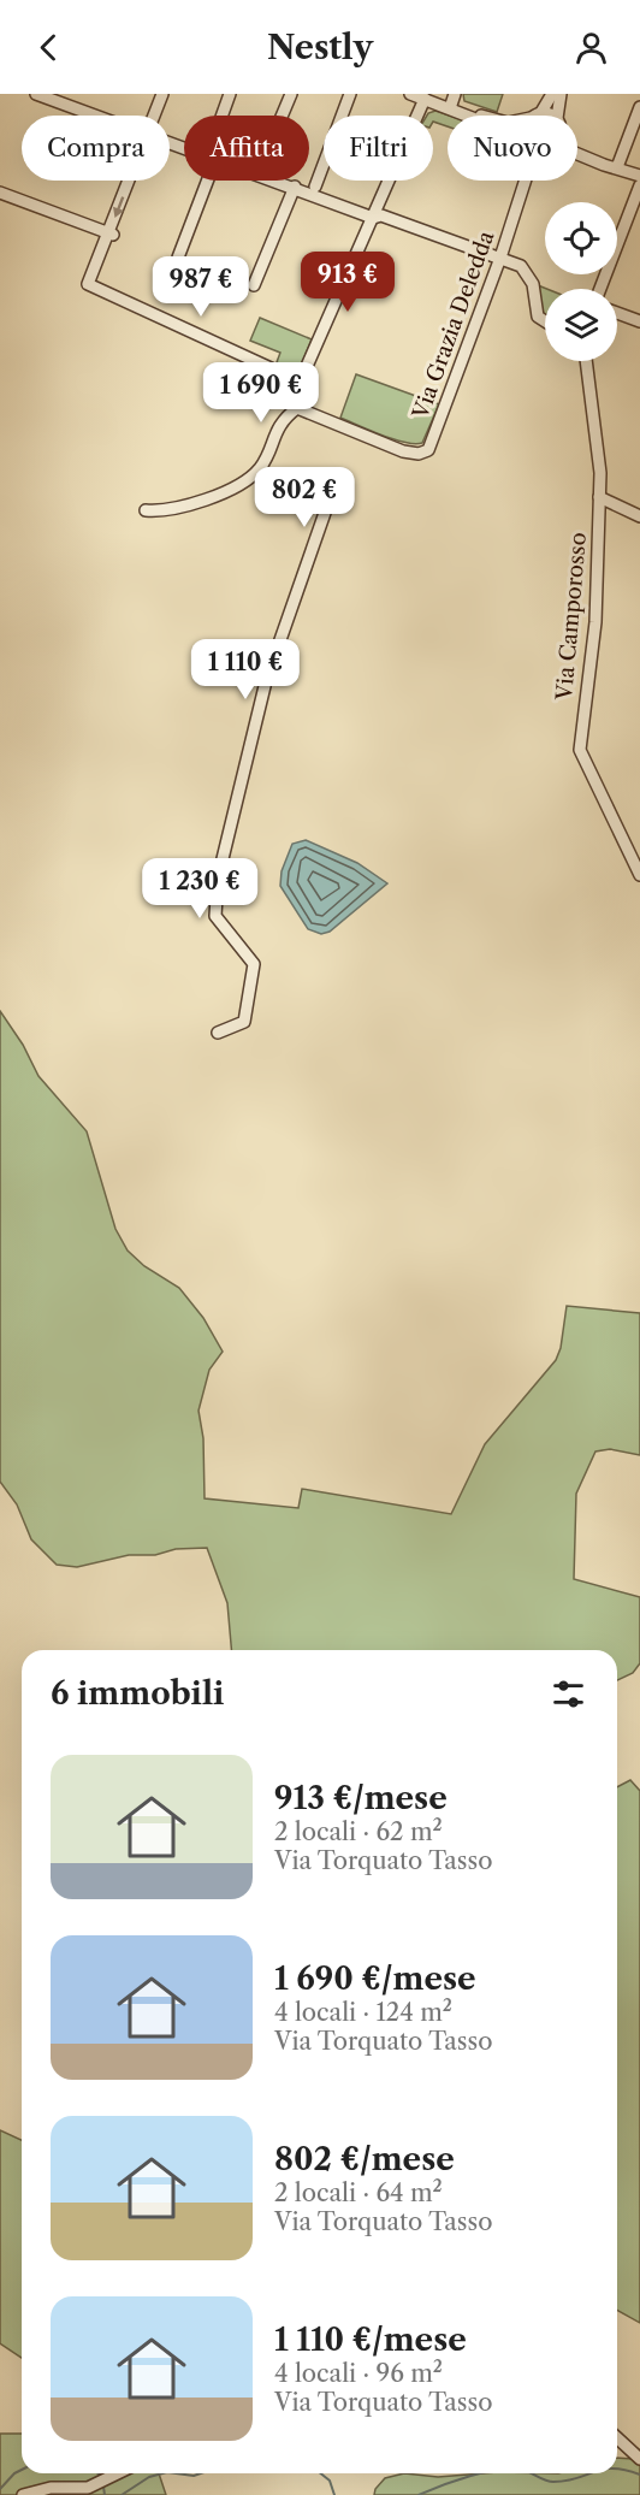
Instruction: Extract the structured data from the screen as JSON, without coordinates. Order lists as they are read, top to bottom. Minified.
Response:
{"streets":{"street":["Via Grazia Deledda","Via Camporosso"]},"page":{"header":"Nestly","chip":["Compra","Affitta","Filtri","Nuovo"],"price":["913 €","987 €","1 690 €","802 €","1 110 €","1 230 €"],"heading":"6 immobili","list":[{"name":"913 €/mese","note":"2 locali · 62 m² · Via Torquato Tasso"},{"name":"1 690 €/mese","note":"4 locali · 124 m² · Via Torquato Tasso"},{"name":"802 €/mese","note":"2 locali · 64 m² · Via Torquato Tasso"},{"name":"1 110 €/mese","note":"4 locali · 96 m² · Via Torquato Tasso"}]}}
